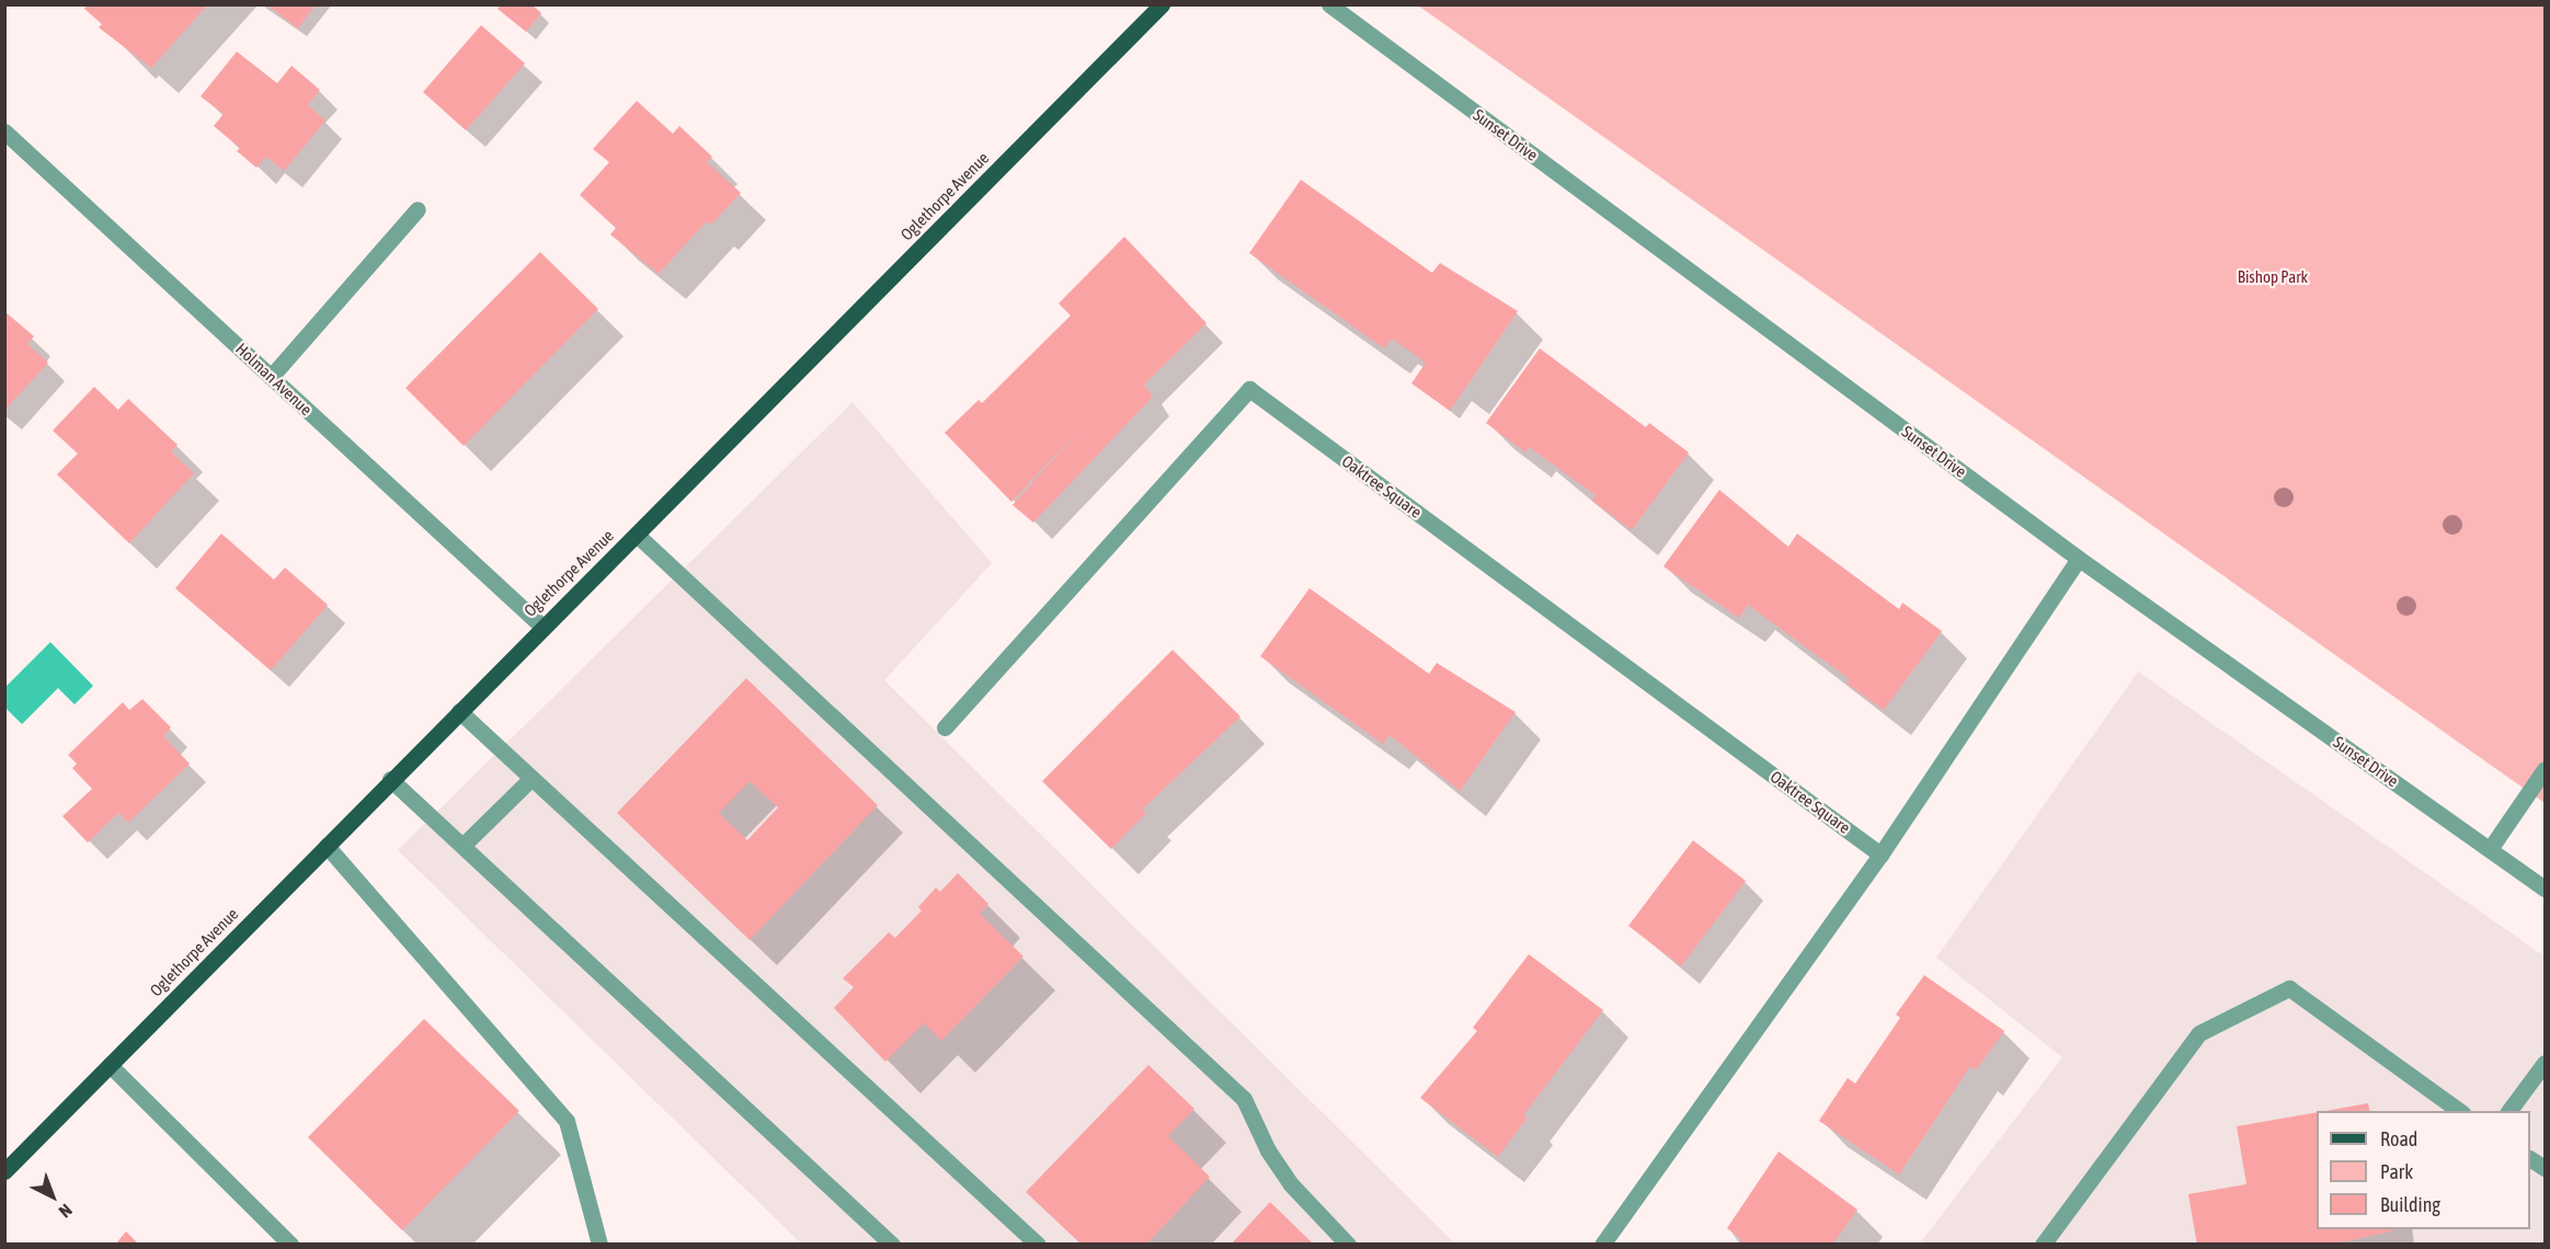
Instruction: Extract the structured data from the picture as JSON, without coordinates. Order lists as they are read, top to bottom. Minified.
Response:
{"streets":{"main road":["Oglethorpe Avenue"],"street":["Sunset Drive","Holman Avenue","Oaktree Square"]},"crossings":[["Oglethorpe Avenue","Holman Avenue"]],"parks":["Bishop Park"],"legend":["Road","Park","Building"],"north":"bottom right"}
